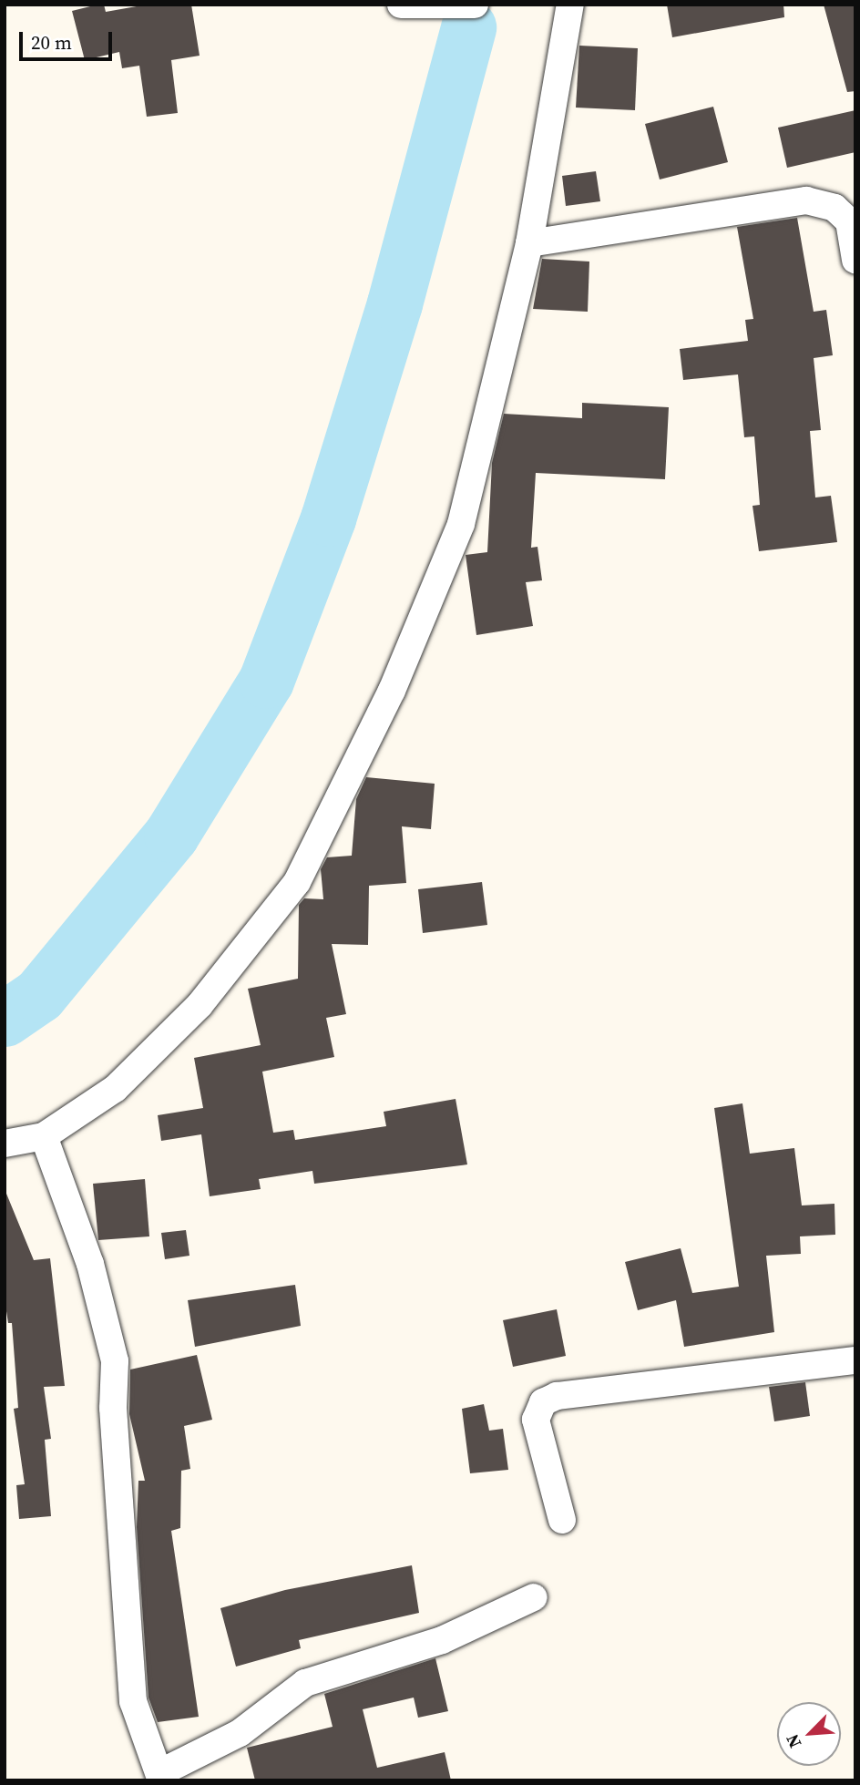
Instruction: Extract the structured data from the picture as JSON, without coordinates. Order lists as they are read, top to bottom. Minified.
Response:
{"scale_bar":"20 m","north":"bottom left"}
